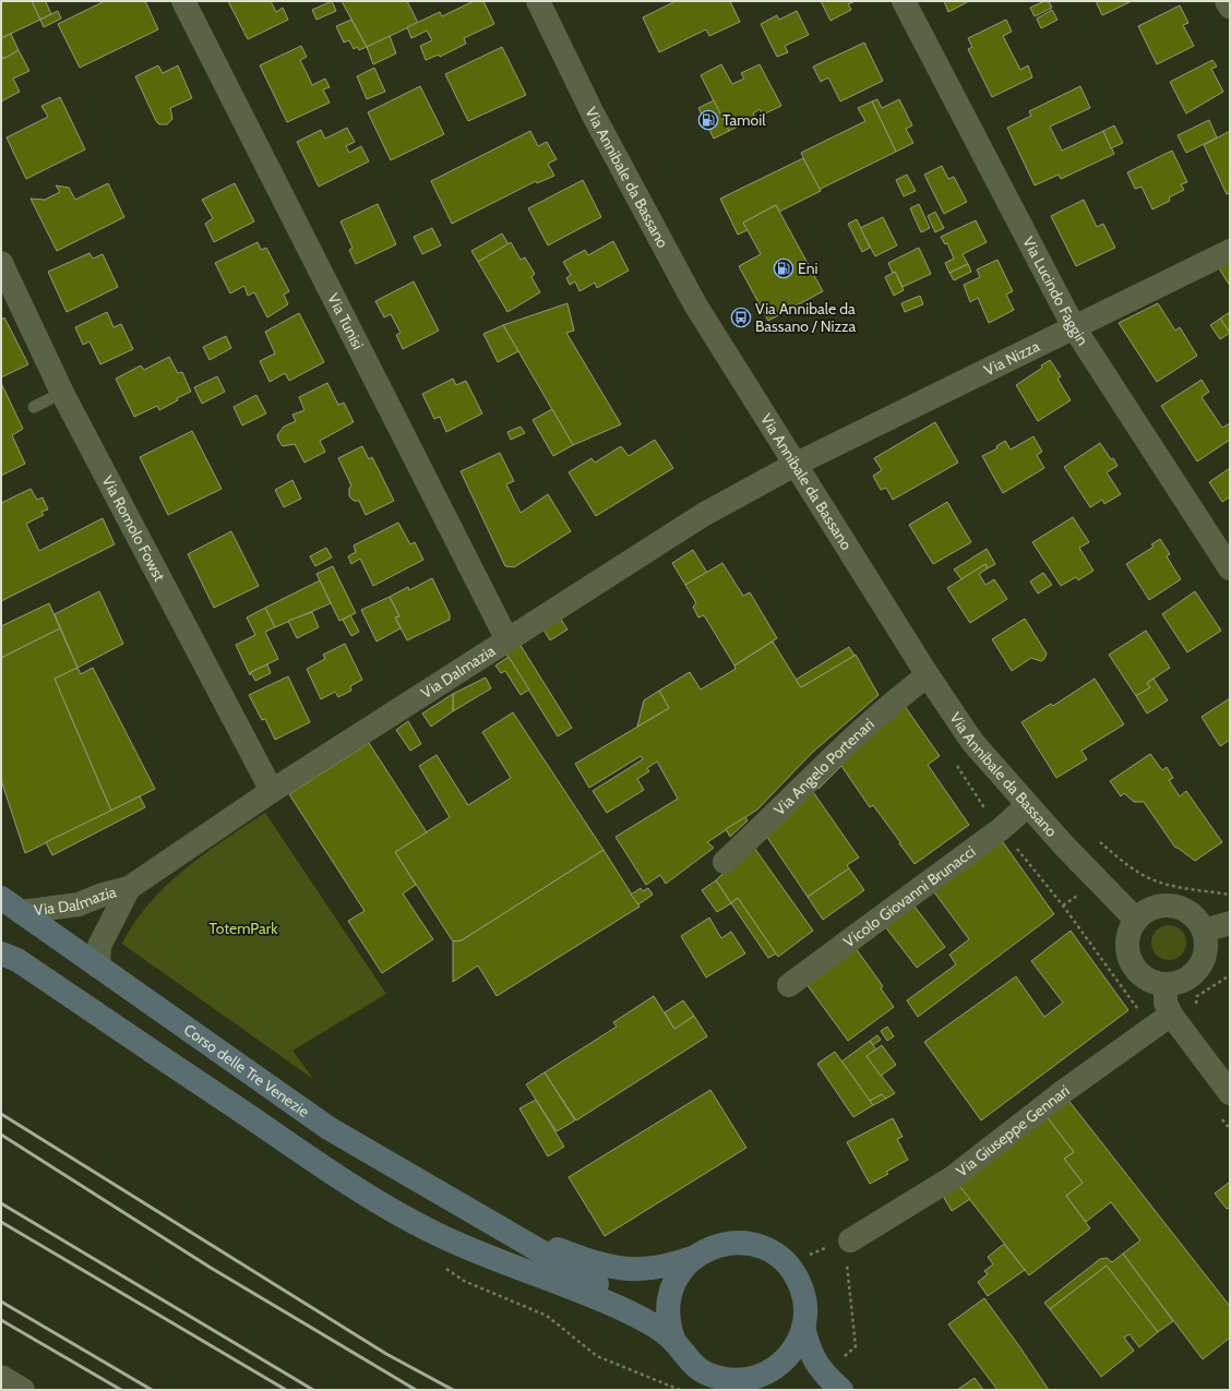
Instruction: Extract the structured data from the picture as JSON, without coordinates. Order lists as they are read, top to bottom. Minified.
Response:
{"streets":{"main road":["Corso delle Tre Venezie"],"street":["Via Annibale da Bassano","Via Lucindo Faggin","Via Tunisi","Via Nizza","Via Romolo Fowst","Via Dalmazia","Via Angelo Portenari","Vicolo Giovanni Brunacci","Via Giuseppe Gennari"]},"crossings":[["Via Annibale da Bassano","Via Nizza"],["Via Annibale da Bassano","Via Dalmazia"],["Via Annibale da Bassano","Via Angelo Portenari"],["Via Annibale da Bassano","Vicolo Giovanni Brunacci"],["Via Lucindo Faggin","Via Nizza"],["Via Tunisi","Via Dalmazia"],["Via Nizza","Via Dalmazia"],["Via Romolo Fowst","Via Dalmazia"],["Via Dalmazia","Corso delle Tre Venezie"]],"parks":["TotemPark"],"places":{"fuel station":["Tamoil","Eni"],"bus stop":["Via Annibale da Bassano / Nizza"]}}
